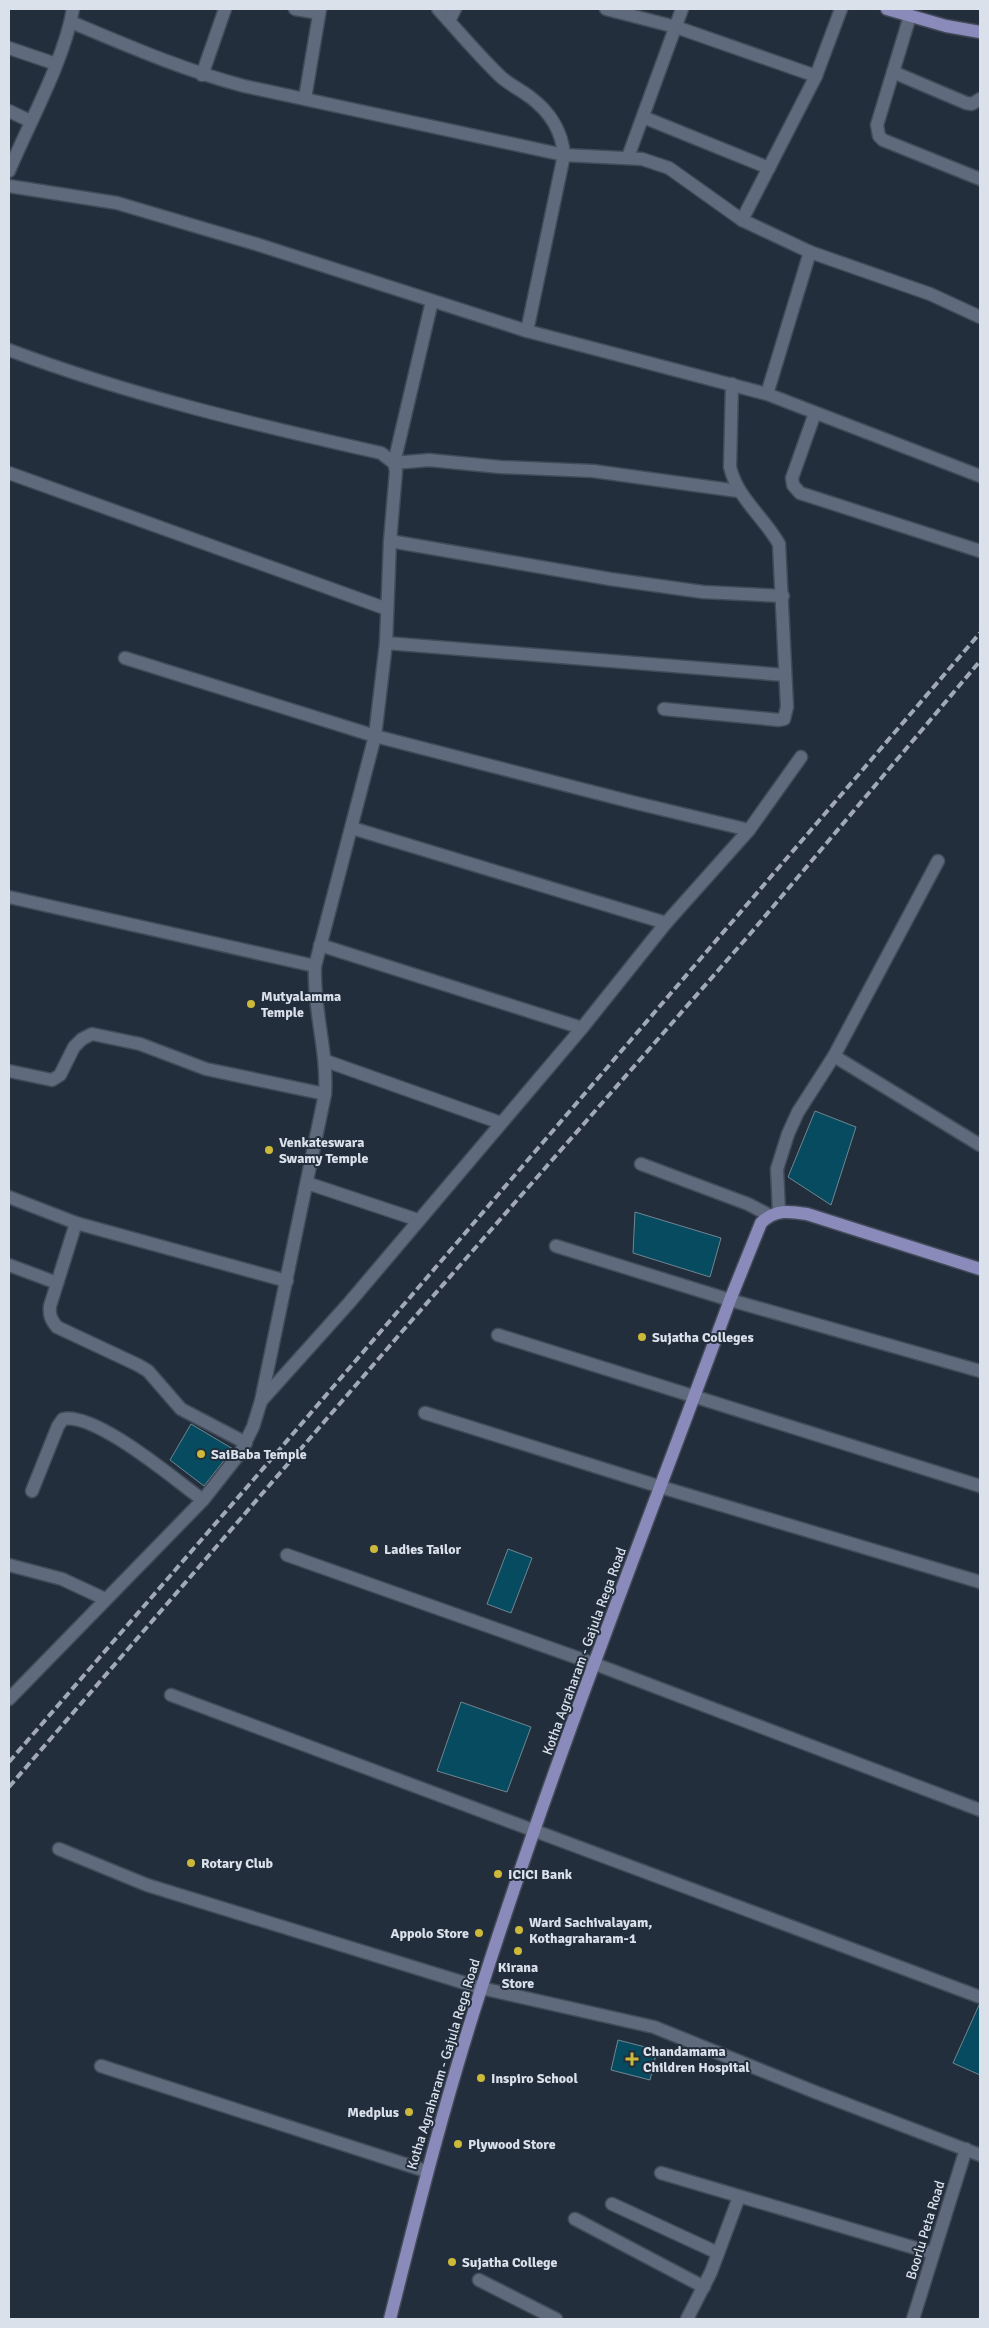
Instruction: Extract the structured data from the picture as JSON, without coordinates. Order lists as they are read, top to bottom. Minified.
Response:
{"streets":{"main road":["Kotha Agraharam - Gajula Rega Road"],"street":["Boorlu Peta Road"]},"places":{"other":["Mutyalamma Temple","Venkateswara Swamy Temple","Sujatha Colleges","SaiBaba Temple","Ladies Tailor","Rotary Club","ICICI Bank","Ward Sachivalayam, Kothagraharam-1","Appolo Store","Kirana Store","Inspiro School","Medplus","Plywood Store","Sujatha College"],"health":["Chandamama Children Hospital"]}}
